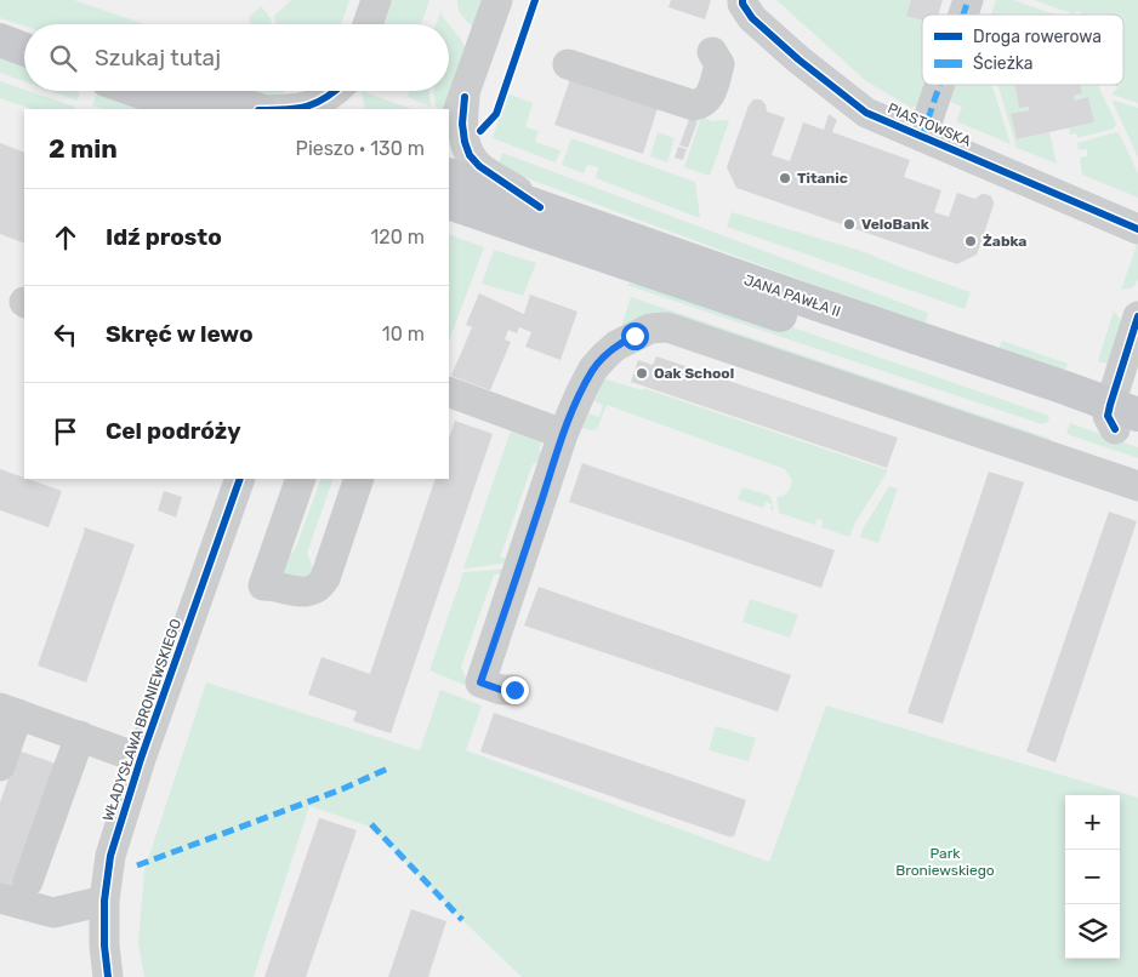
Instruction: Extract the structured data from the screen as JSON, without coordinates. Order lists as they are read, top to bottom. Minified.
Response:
{"streets":{"main road":["JANA PAWŁA II"],"street":["PIASTOWSKA","WŁADYSŁAWA BRONIEWSKIEGO"]},"parks":["Park Broniewskiego"],"places":["Titanic","VeloBank","Żabka","Oak School"],"legend":["Droga rowerowa","Ścieżka"],"page":{"search":"Szukaj tutaj","heading":["2 min","Pieszo · 130 m"],"list":[["Idź prosto","120 m"],["Skręć w lewo","10 m"],"Cel podróży"],"map_buttons":["+","−"]}}
